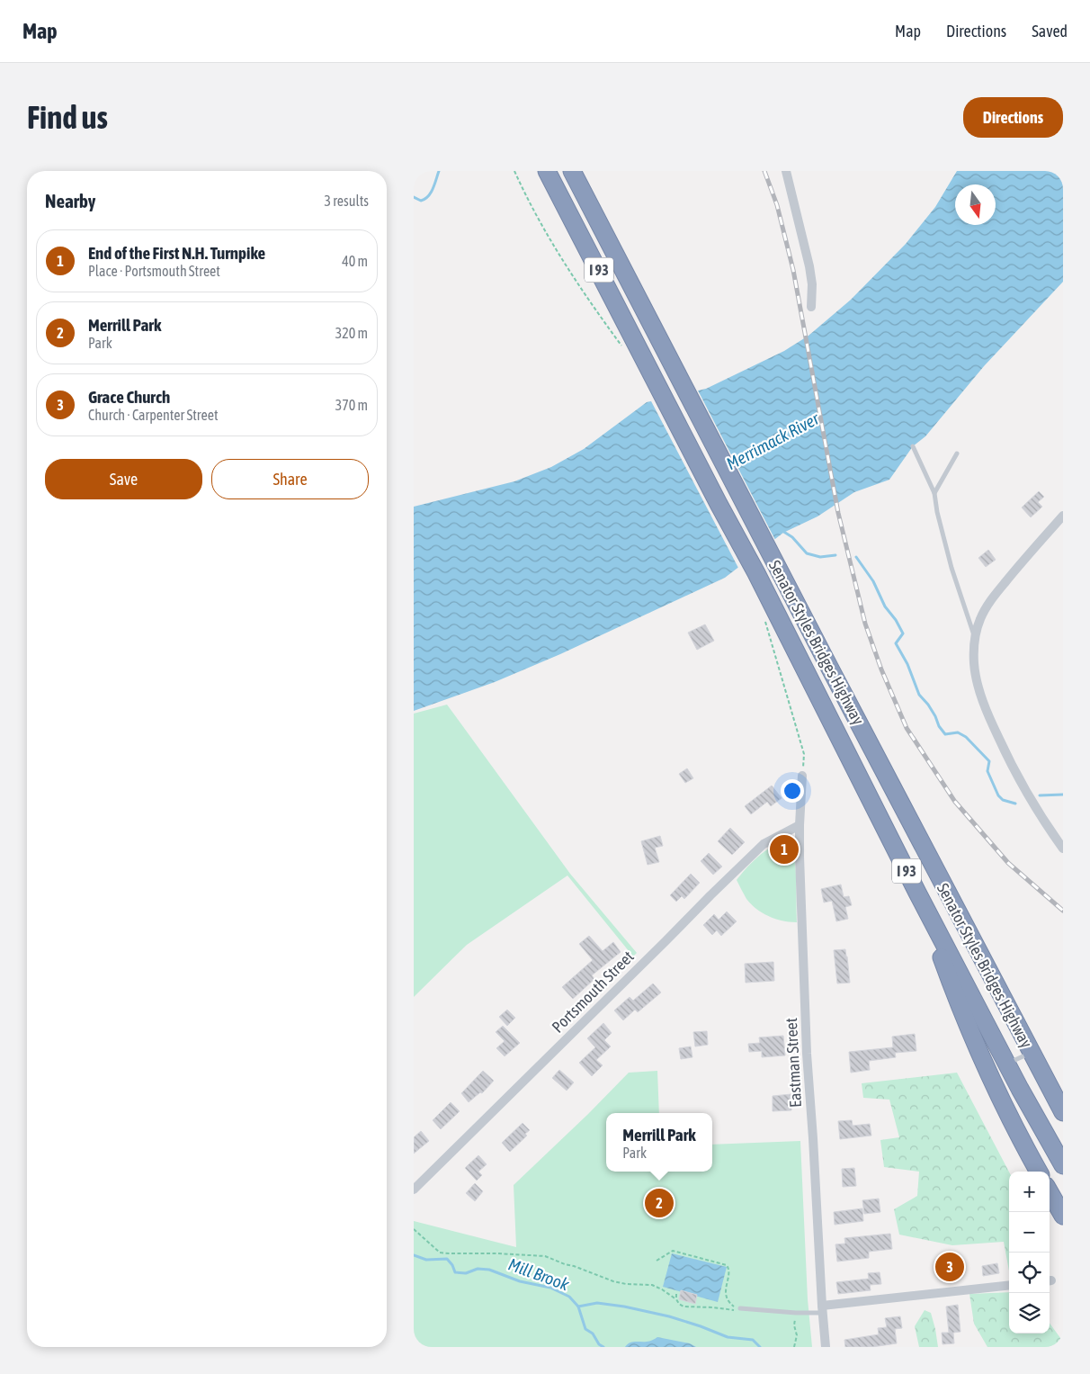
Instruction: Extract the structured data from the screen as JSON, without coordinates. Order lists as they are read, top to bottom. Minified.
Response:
{"streets":{"highway":["I 93","Senator Styles Bridges Highway"],"street":["Portsmouth Street","Eastman Street"]},"crossings":[["Portsmouth Street","Eastman Street"]],"water":["Merrimack River","Mill Brook"],"north":"bottom","page":{"header":"Map","nav":["Map","Directions","Saved"],"buttons":["Directions",["Save","Share"]],"title":"Find us","heading":["Nearby","3 results"],"list":[{"mark":"1","name":"End of the First N.H. Turnpike","note":"Place · Portsmouth Street","value":"40 m"},{"mark":"2","name":"Merrill Park","note":"Park","value":"320 m"},{"mark":"3","name":"Grace Church","note":"Church · Carpenter Street","value":"370 m"}],"pins":["1","2","3"],"popup":["Merrill Park","Park"],"map_buttons":["+","−"]}}
